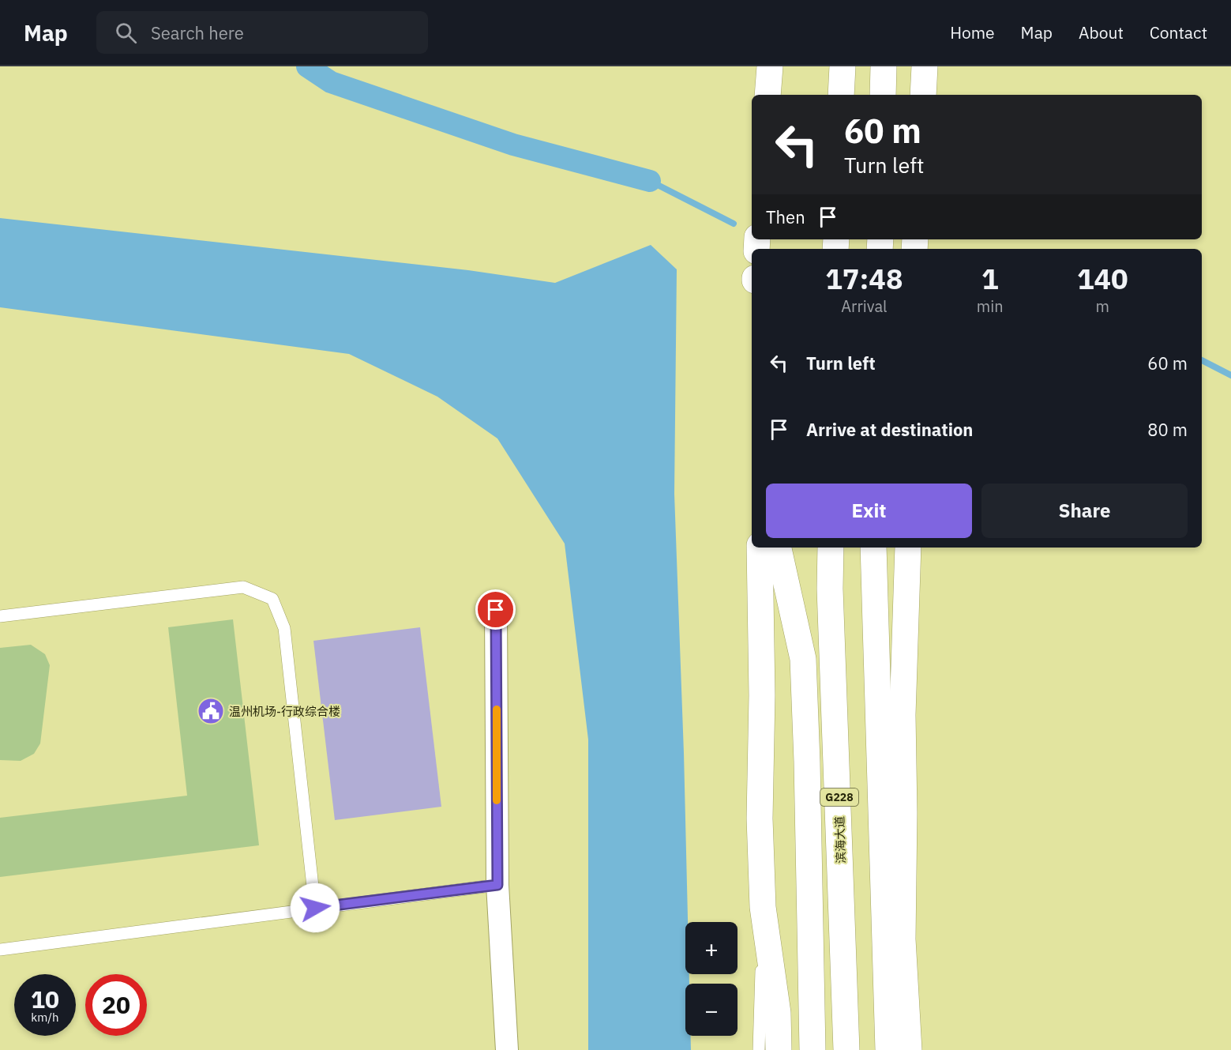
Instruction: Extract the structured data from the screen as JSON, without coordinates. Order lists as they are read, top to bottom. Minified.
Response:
{"streets":{"main road":["G228","滨海大道"]},"places":{"public building":["温州机场-行政综合楼"]},"page":{"header":"Map","search":"Search here","nav":["Home","Map","About","Contact"],"turn":["60 m","Turn left"],"then":"Then","eta":["17:48","Arrival","1","min","140","m"],"list":[{"name":"Turn left","value":"60 m"},{"name":"Arrive at destination","value":"80 m"}],"buttons":["Exit","Share"],"map_buttons":["+","−"],"speed":"10 km/h","limit":"20"}}
